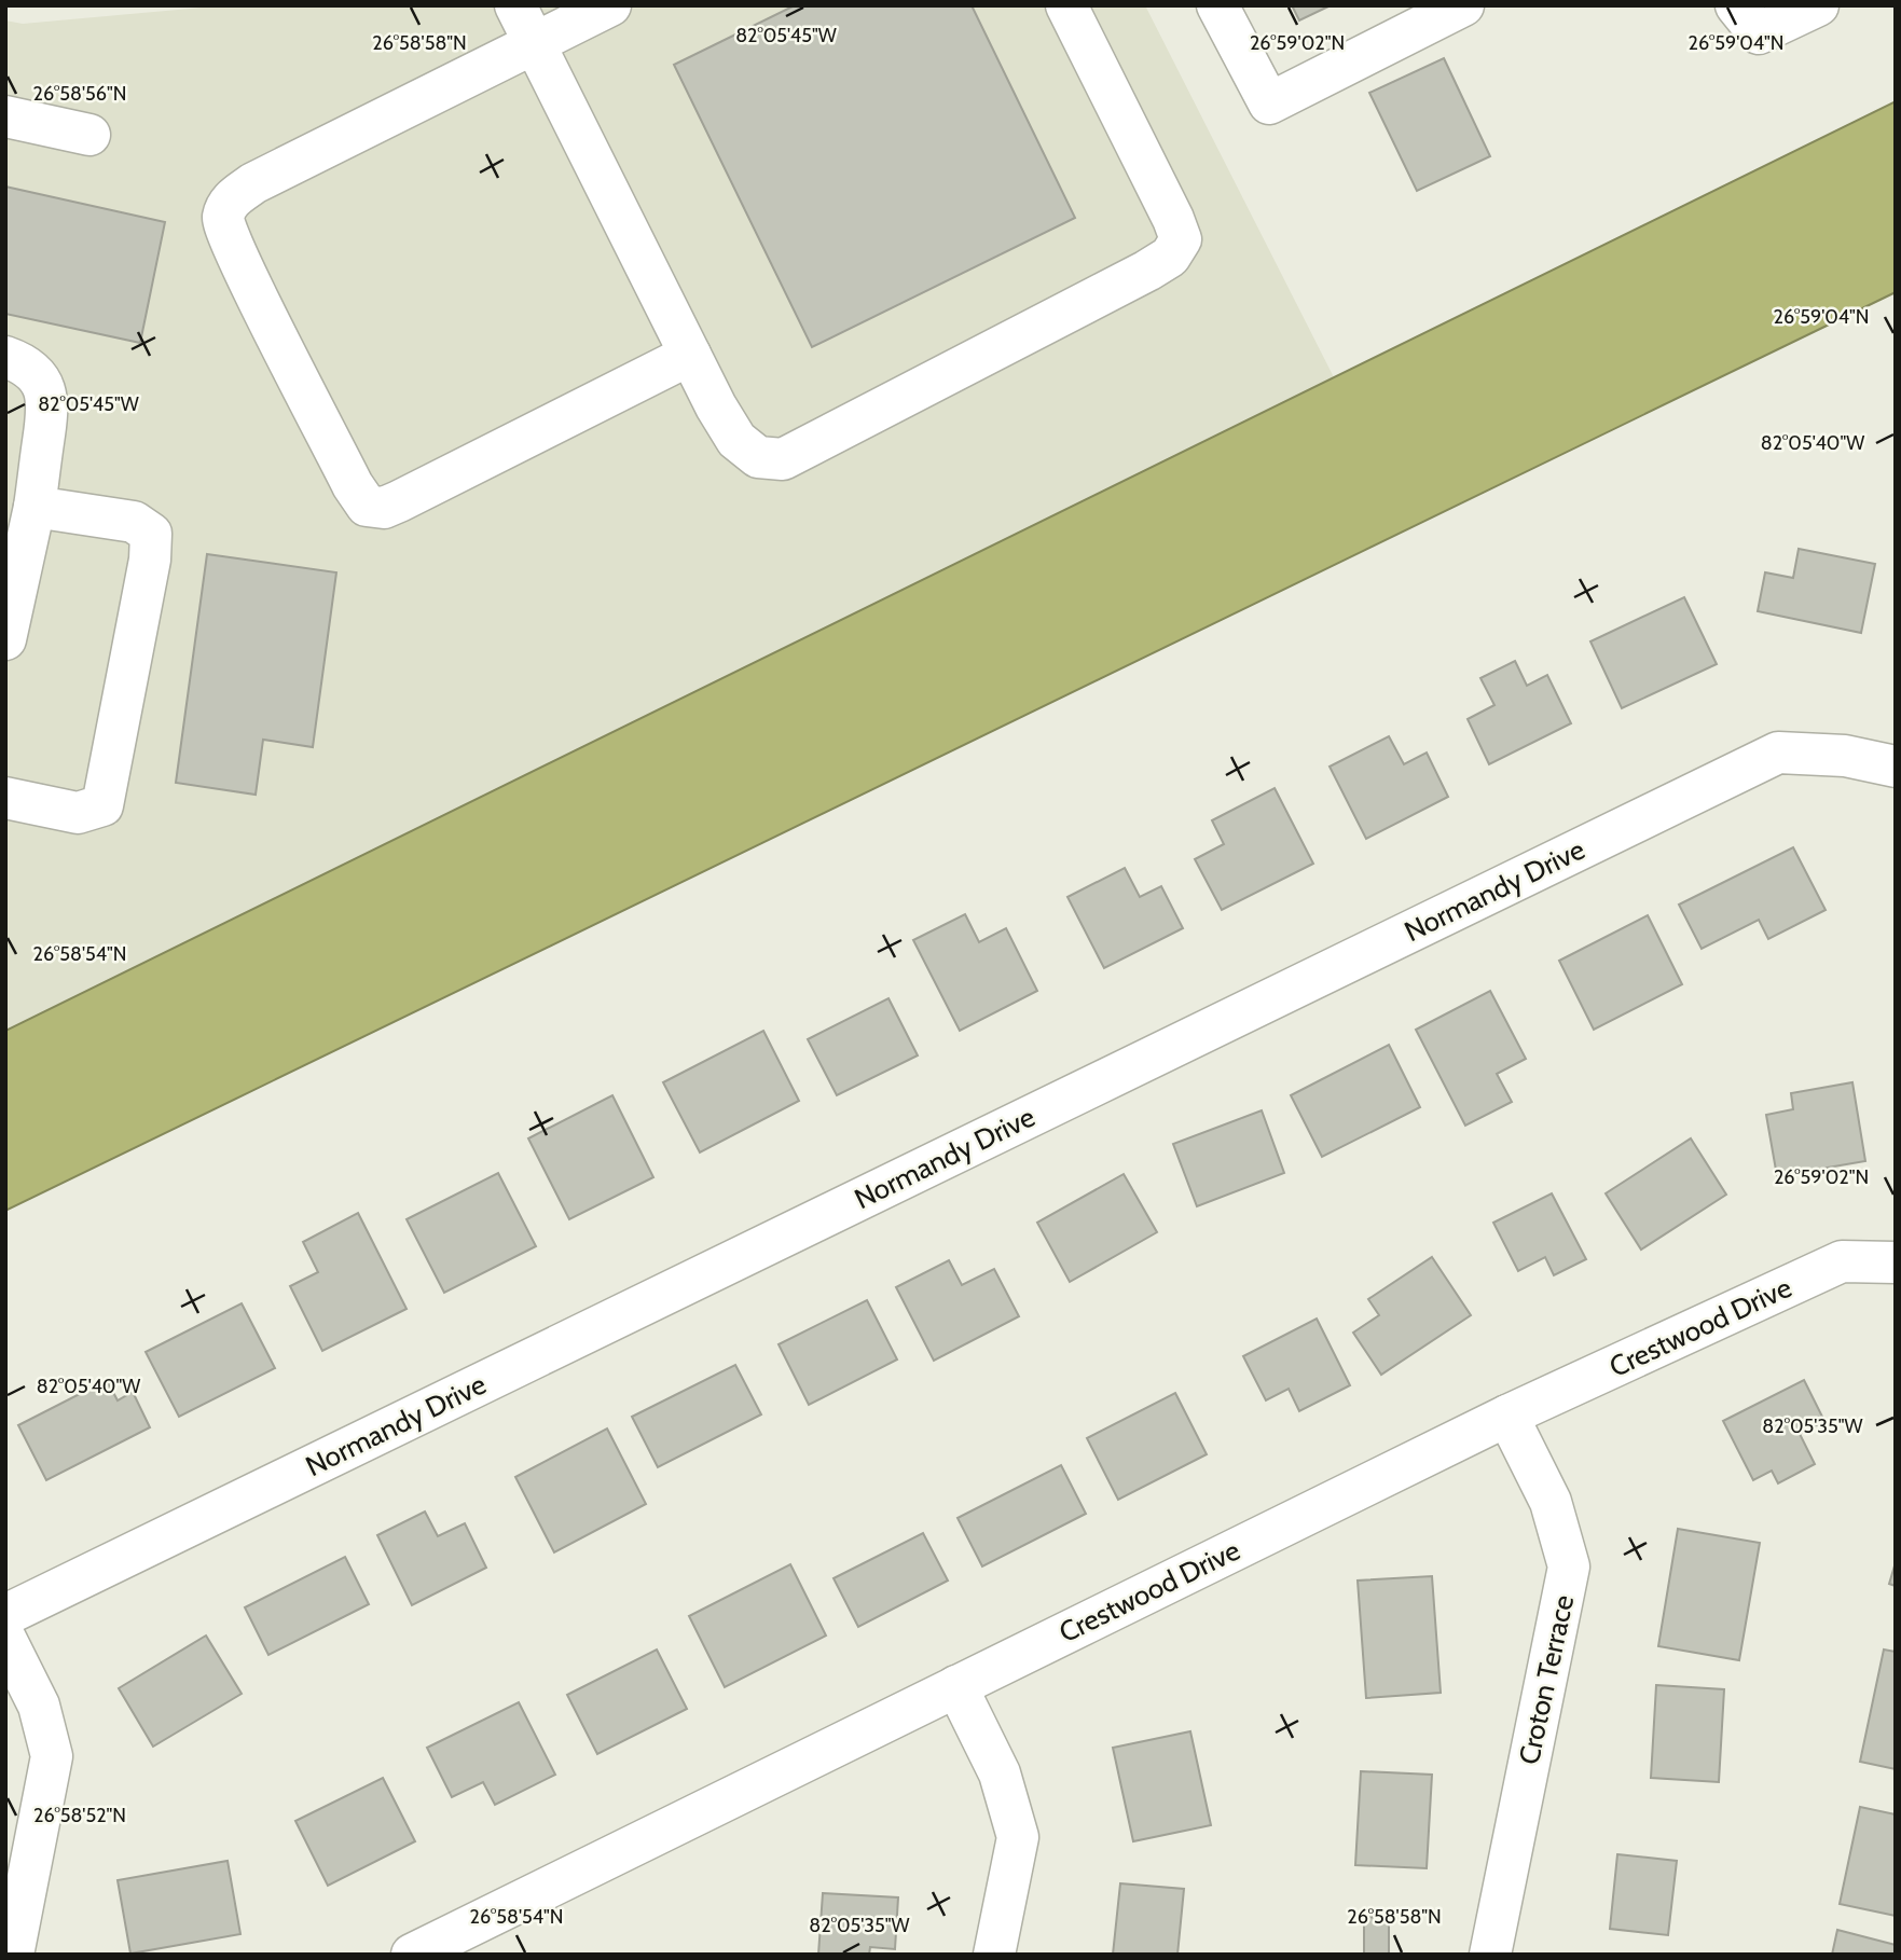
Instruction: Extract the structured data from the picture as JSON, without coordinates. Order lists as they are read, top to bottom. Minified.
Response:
{"streets":{"street":["Normandy Drive","Crestwood Drive","Croton Terrace"]},"crossings":[["Crestwood Drive","Croton Terrace"]],"coordinates":["82°05'45\"W","26°58'58\"N","26°59'02\"N","26°59'04\"N","26°58'56\"N","82°05'40\"W","26°58'54\"N","82°05'35\"W","26°58'52\"N"]}
